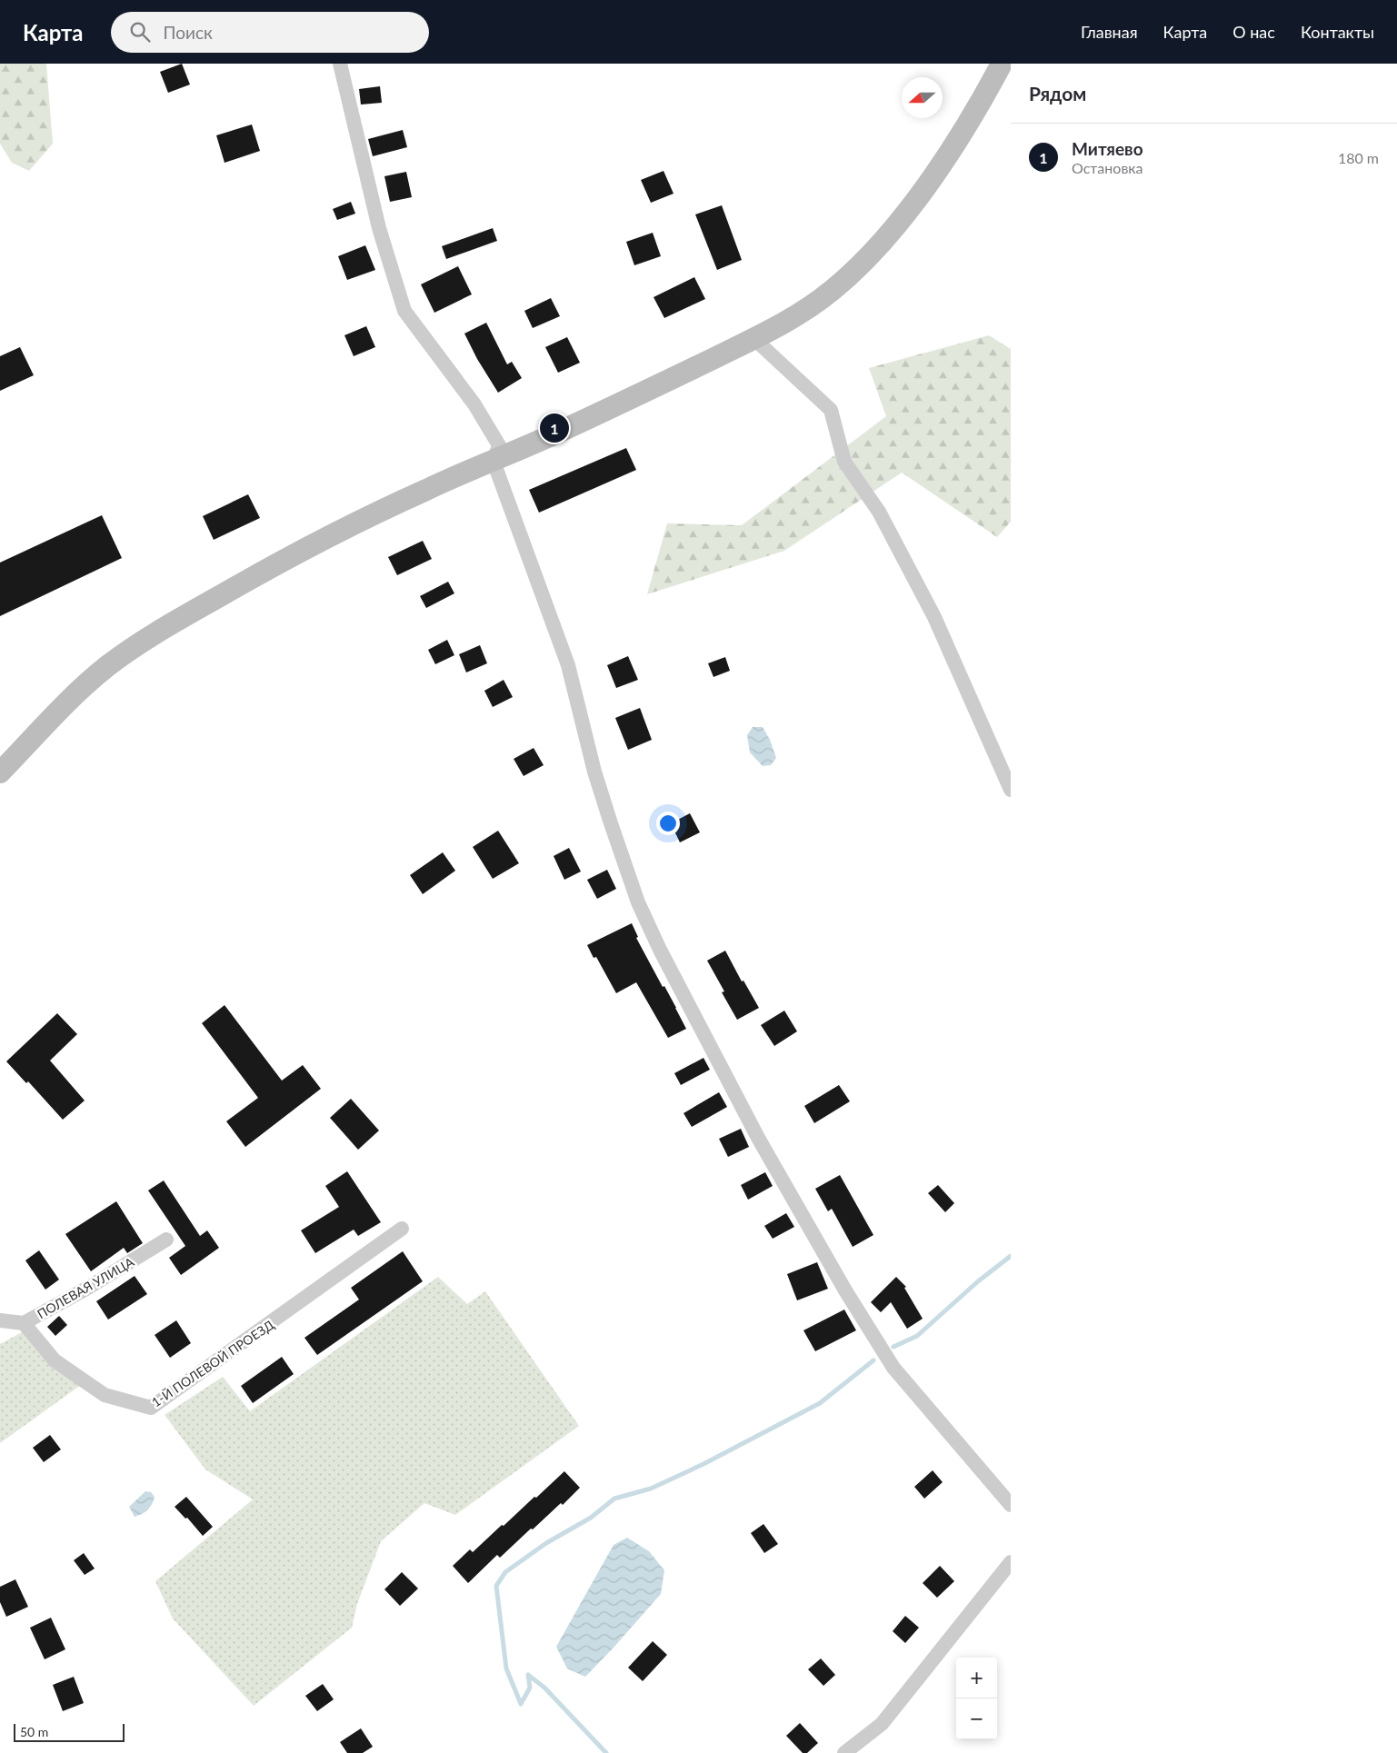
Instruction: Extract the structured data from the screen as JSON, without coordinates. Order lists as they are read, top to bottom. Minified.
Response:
{"streets":{"street":["ПОЛЕВАЯ УЛИЦА","1-Й ПОЛЕВОЙ ПРОЕЗД"]},"crossings":[["ПОЛЕВАЯ УЛИЦА","1-Й ПОЛЕВОЙ ПРОЕЗД"]],"scale_bar":"50 m","north":"left","page":{"header":"Карта","search":"Поиск","nav":["Главная","Карта","О нас","Контакты"],"heading":"Рядом","list":[{"mark":"1","name":"Митяево","note":"Остановка","value":"180 m"}],"pins":"1","map_buttons":["+","−"],"scale":"50 m"}}
